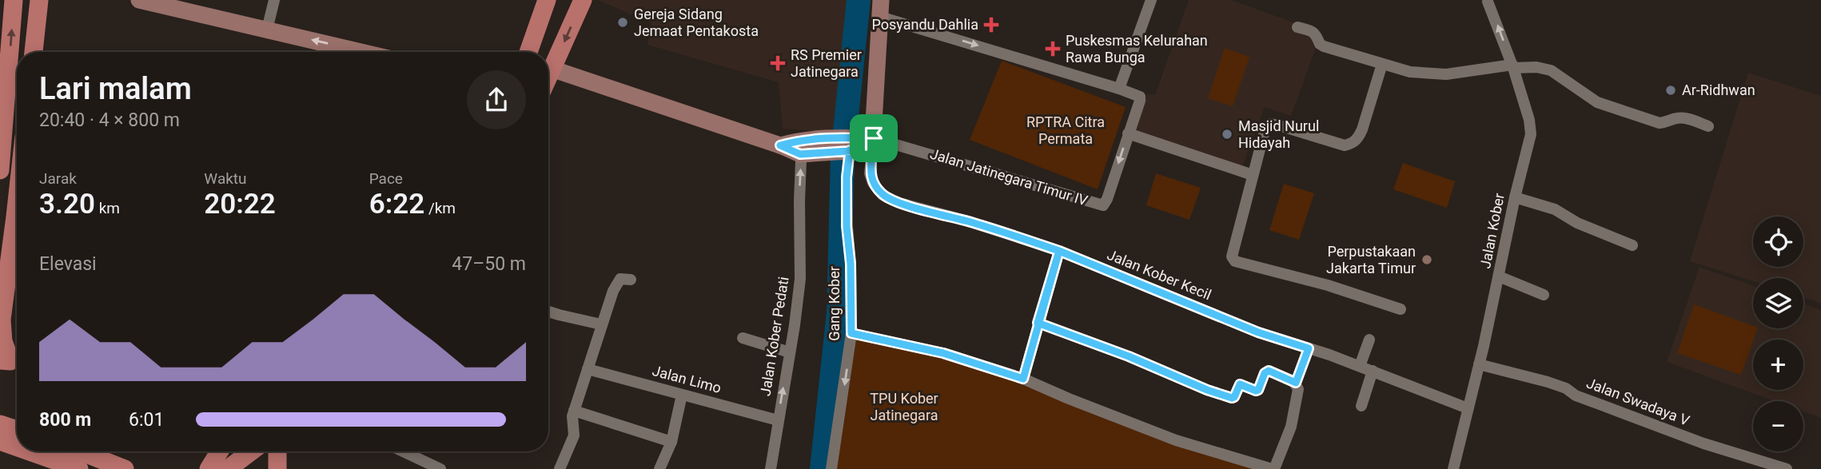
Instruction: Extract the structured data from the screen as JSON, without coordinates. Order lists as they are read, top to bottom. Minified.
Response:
{"streets":{"street":["Jalan Jatinegara Timur IV","Jalan Kober","Jalan Kober Kecil","Gang Kober","Jalan Kober Pedati","Jalan Limo","Jalan Swadaya V"]},"crossings":[["Jalan Jatinegara Timur IV","Jalan Kober Kecil"],["Jalan Jatinegara Timur IV","Gang Kober"],["Jalan Jatinegara Timur IV","Jalan Kober Pedati"],["Jalan Kober","Jalan Kober Kecil"],["Jalan Kober","Jalan Swadaya V"],["Jalan Kober Pedati","Jalan Limo"]],"one_way":["Gang Kober","Jalan Kober Pedati"],"parks":["RPTRA Citra Permata","TPU Kober Jatinegara"],"places":{"other":["Gereja Sidang Jemaat Pentakosta","Ar-Ridhwan","Masjid Nurul Hidayah","Perpustakaan Jakarta Timur"],"health":["Posyandu Dahlia","Puskesmas Kelurahan Rawa Bunga","RS Premier Jatinegara"]},"page":{"heading":["Lari malam","20:40 · 4 × 800 m"],"stats":[["Jarak","3.20 km"],["Waktu","20:22"],["Pace","6:22 /km"]],"map_buttons":["+","−"],"chart":["Elevasi","47–50 m"],"list":[{"name":"800 m","note":"6:01"}]}}
